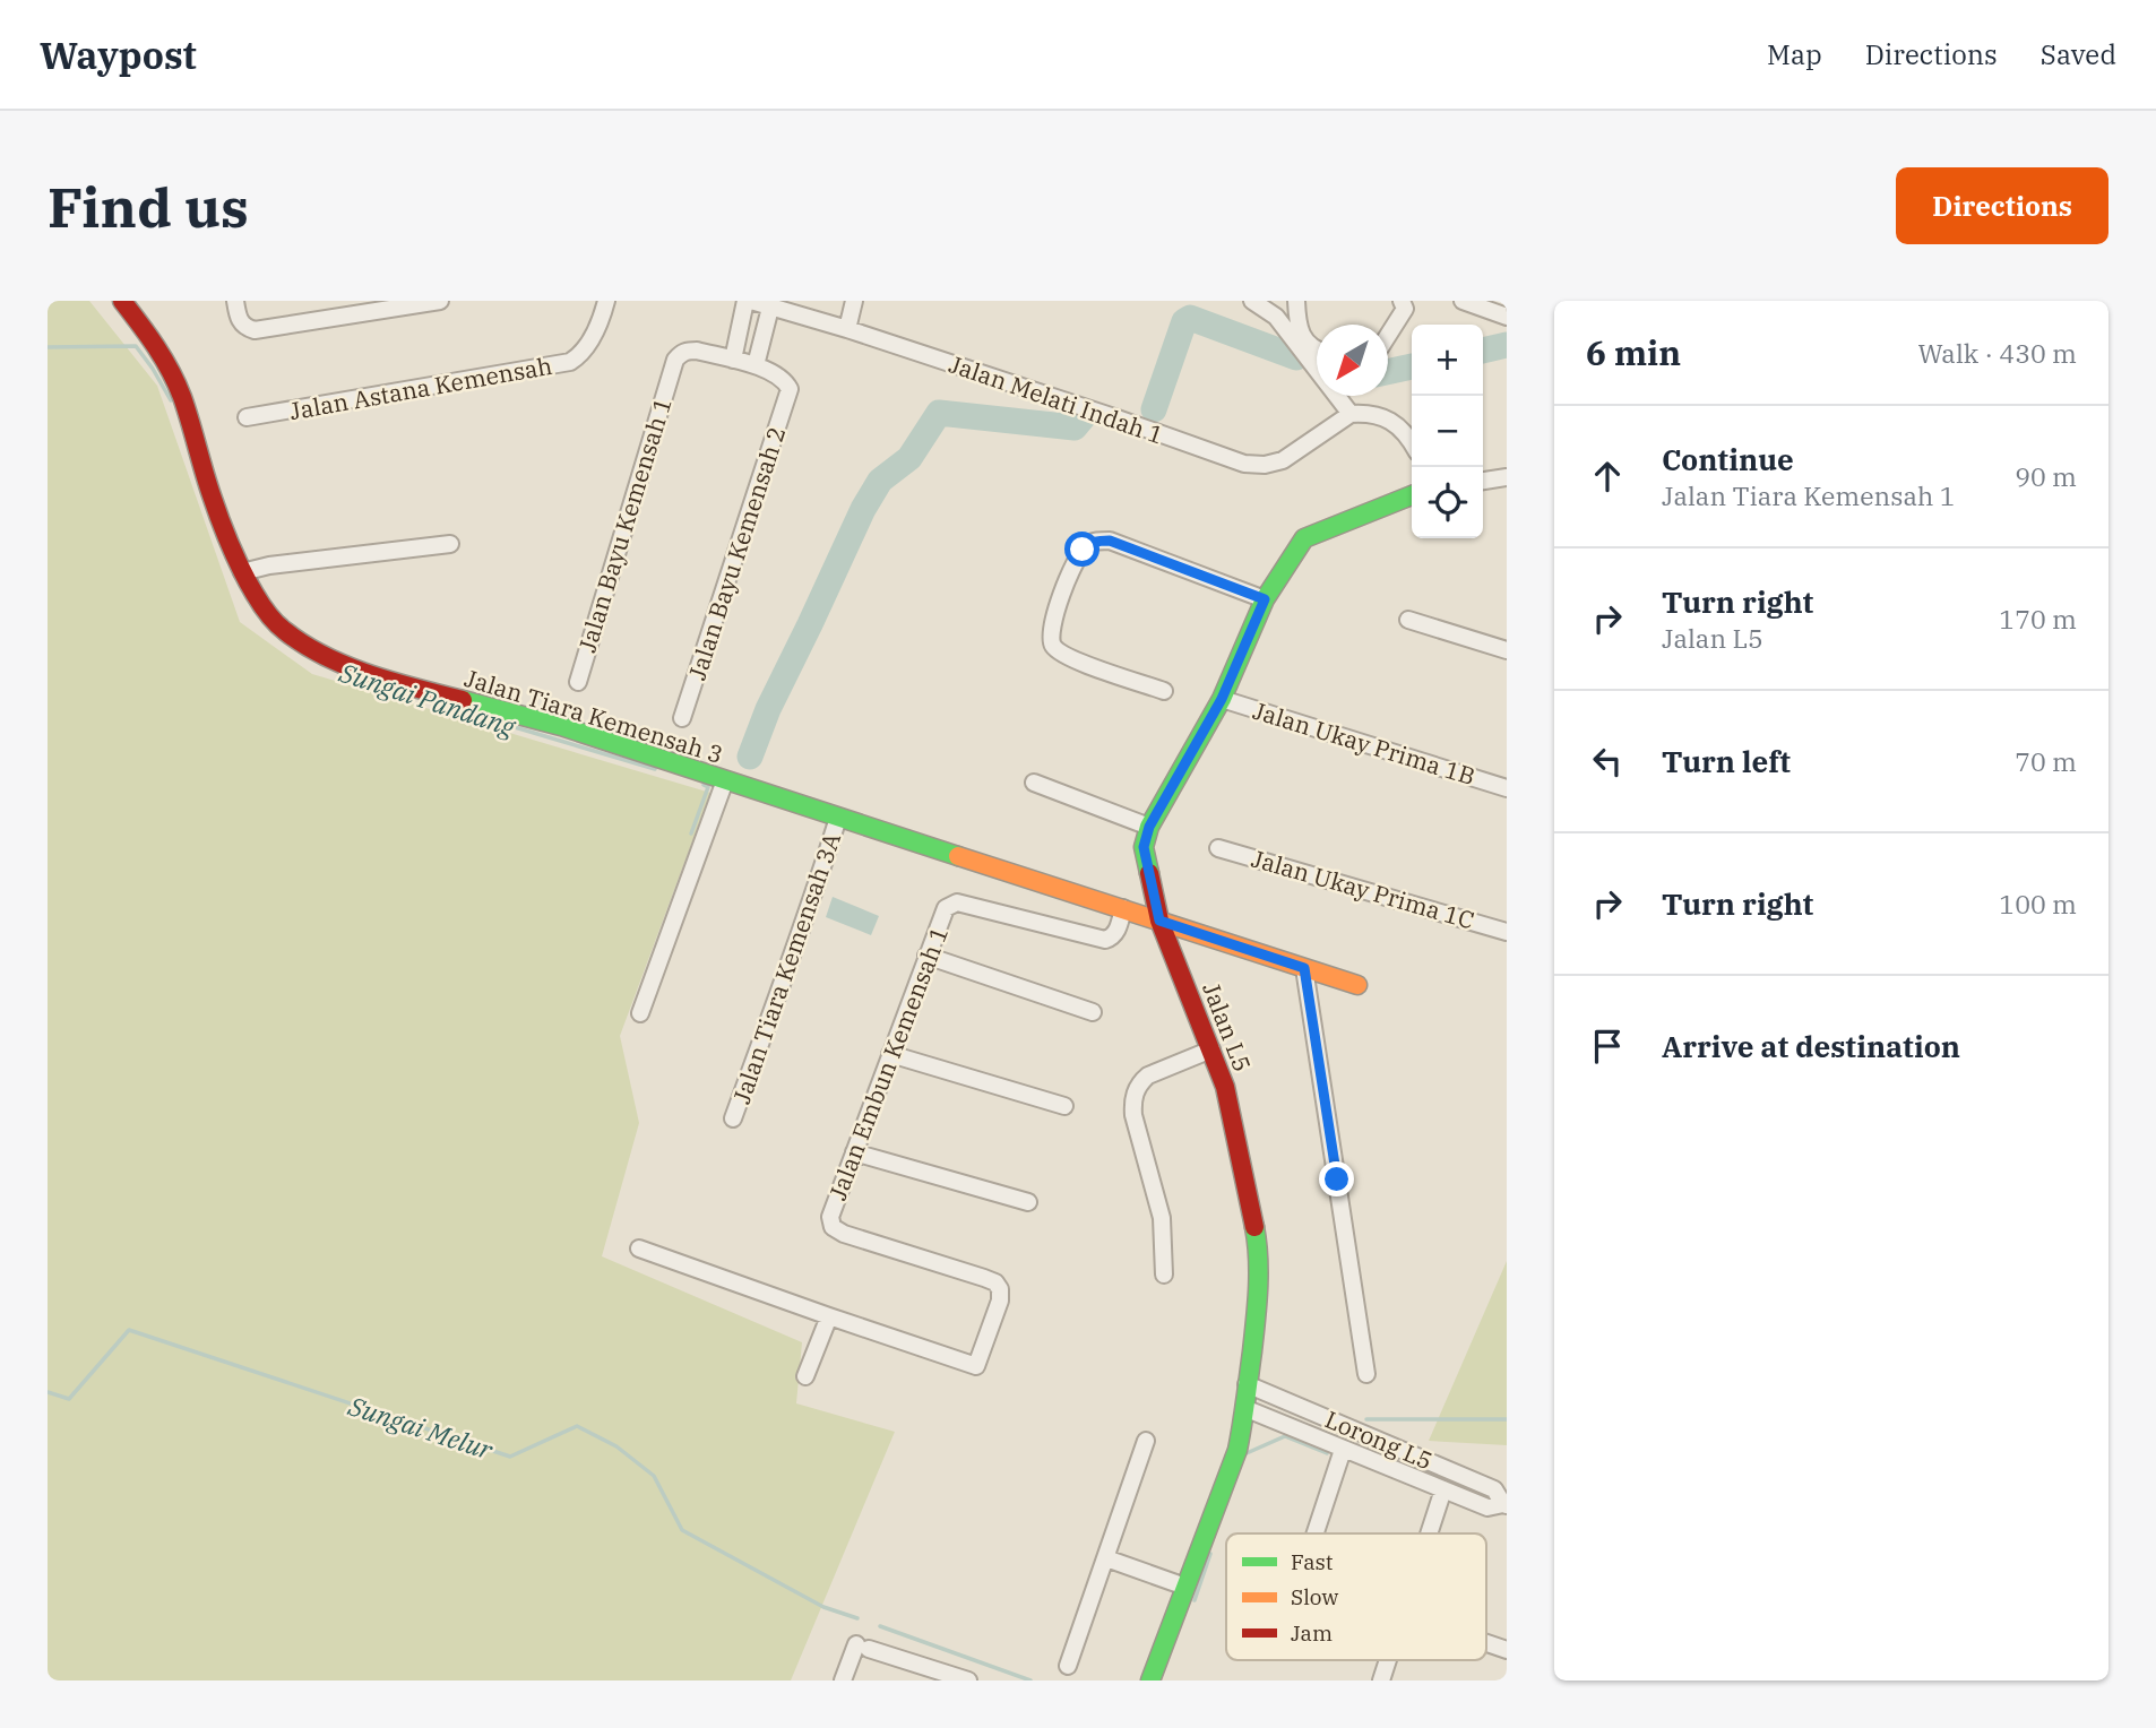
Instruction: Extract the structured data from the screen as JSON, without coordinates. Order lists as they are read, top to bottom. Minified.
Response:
{"streets":{"street":["Jalan Astana Kemensah","Jalan Melati Indah 1","Jalan Bayu Kemensah 1","Jalan Bayu Kemensah 2","Jalan Tiara Kemensah 3","Jalan Ukay Prima 1B","Jalan Ukay Prima 1C","Jalan Tiara Kemensah 3A","Jalan L5","Jalan Embun Kemensah 1","Lorong L5"]},"crossings":[["Jalan Tiara Kemensah 3","Jalan Tiara Kemensah 3A"],["Jalan Tiara Kemensah 3","Jalan L5"],["Jalan Tiara Kemensah 3","Jalan Embun Kemensah 1"],["Jalan Ukay Prima 1B","Jalan L5"],["Jalan L5","Lorong L5"]],"water":["Sungai Pandang","Sungai Melur"],"legend":["Fast","Slow","Jam"],"north":"bottom left","page":{"header":"Waypost","nav":["Map","Directions","Saved"],"buttons":"Directions","title":"Find us","heading":["6 min","Walk · 430 m"],"map_buttons":["+","−"],"list":[["Continue","Jalan Tiara Kemensah 1","90 m"],["Turn right","Jalan L5","170 m"],["Turn left","70 m"],["Turn right","100 m"],"Arrive at destination"]}}
